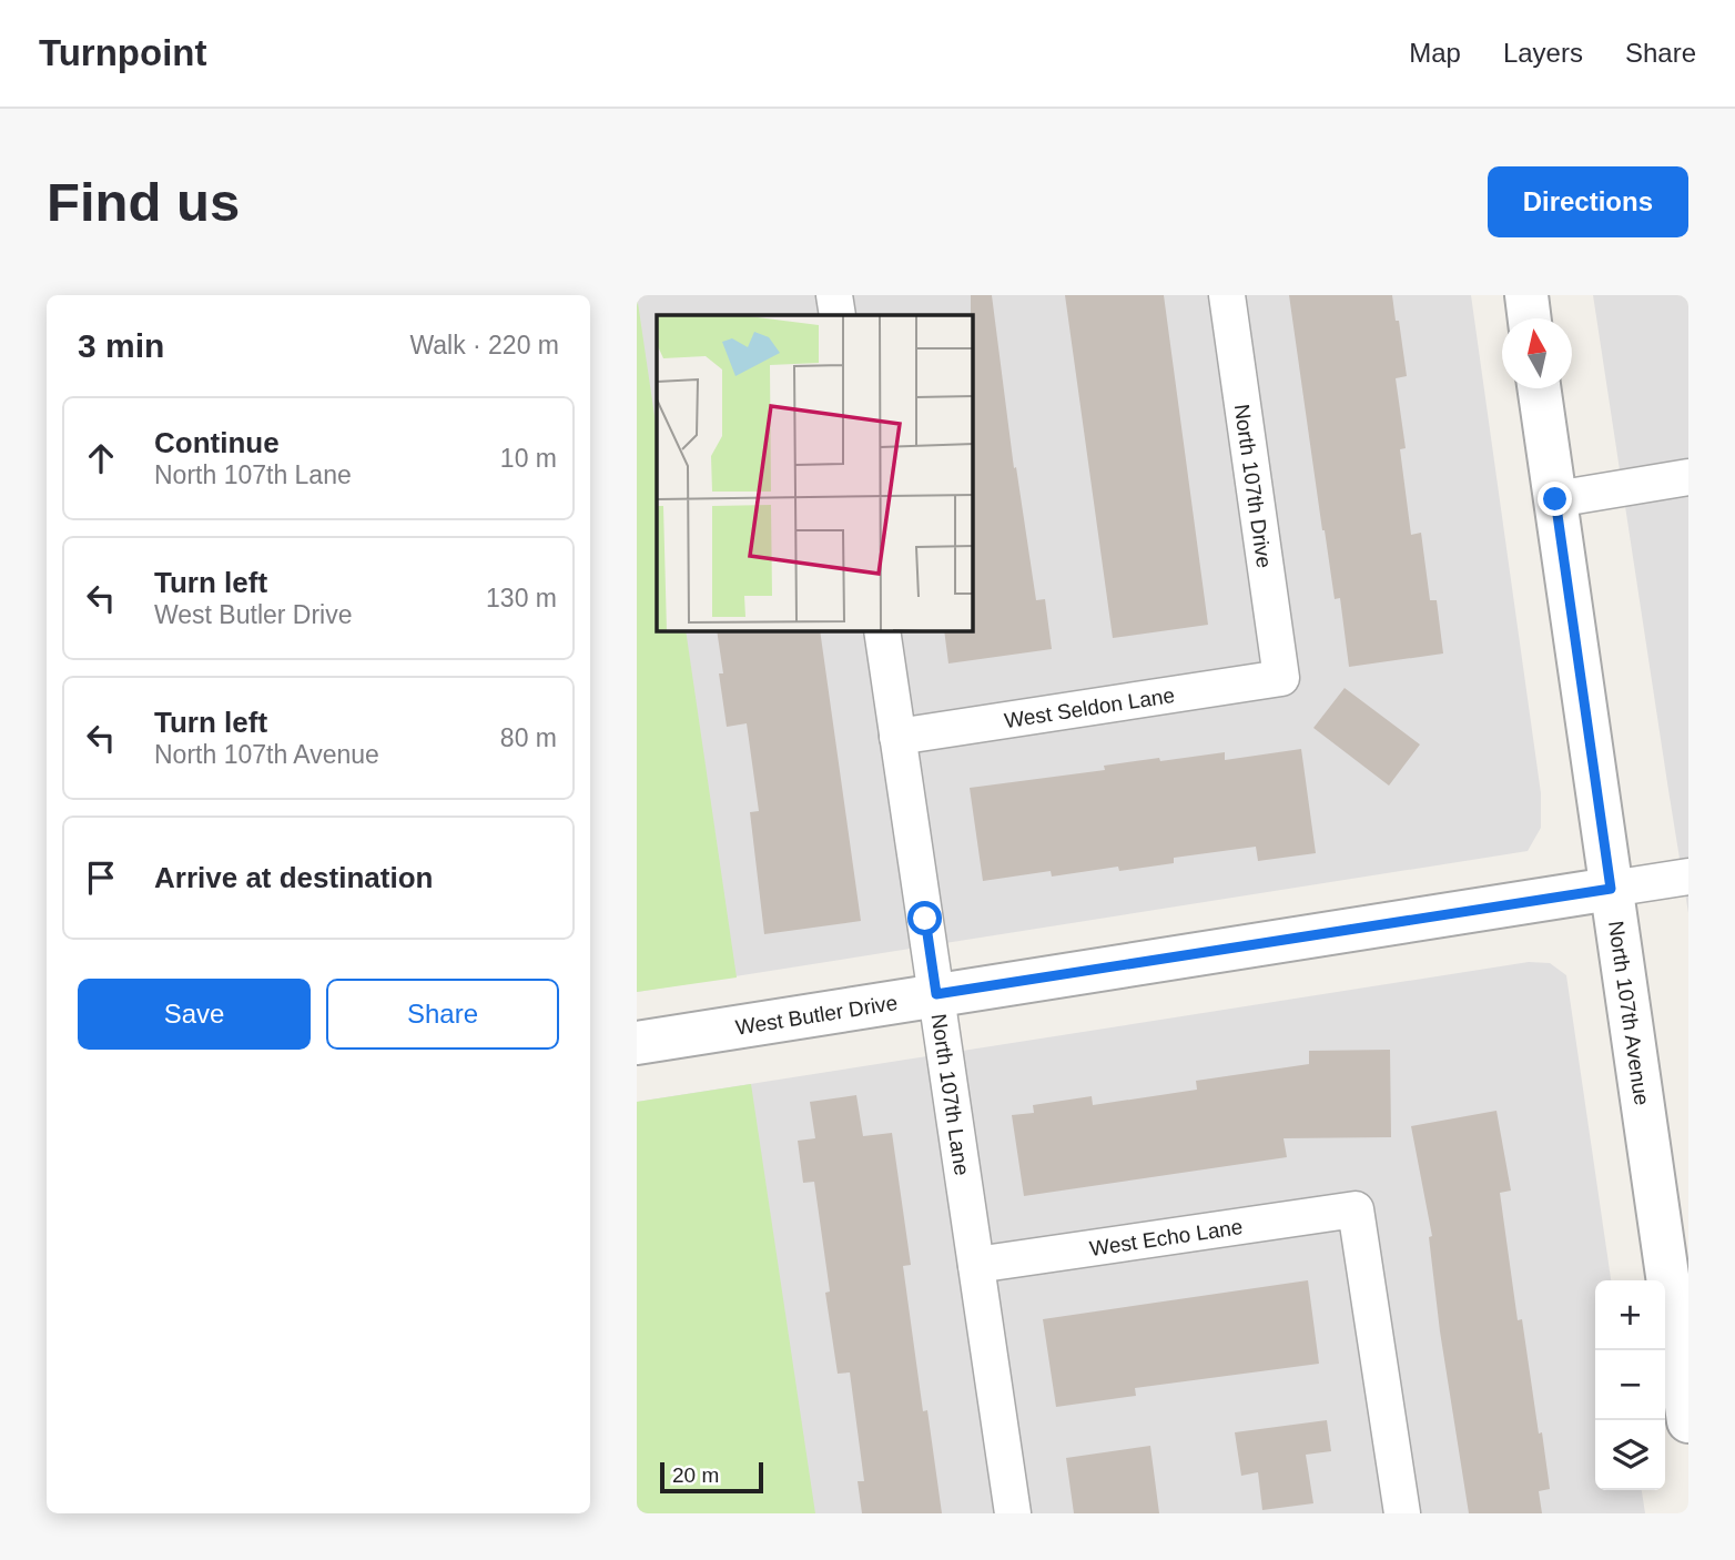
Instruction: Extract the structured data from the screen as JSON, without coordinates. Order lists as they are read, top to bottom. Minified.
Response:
{"streets":{"street":["North 107th Drive","West Seldon Lane","West Butler Drive","North 107th Avenue","North 107th Lane","West Echo Lane"]},"crossings":[["North 107th Drive","West Seldon Lane"],["West Seldon Lane","North 107th Lane"],["West Butler Drive","North 107th Avenue"],["West Butler Drive","North 107th Lane"],["North 107th Lane","West Echo Lane"]],"scale_bar":"20 m","north":"top","page":{"header":"Turnpoint","nav":["Map","Layers","Share"],"buttons":["Directions",["Save","Share"]],"title":"Find us","heading":["3 min","Walk · 220 m"],"list":[["Continue","North 107th Lane","10 m"],["Turn left","West Butler Drive","130 m"],["Turn left","North 107th Avenue","80 m"],"Arrive at destination"],"map_buttons":["+","−"],"scale":"20 m"}}
